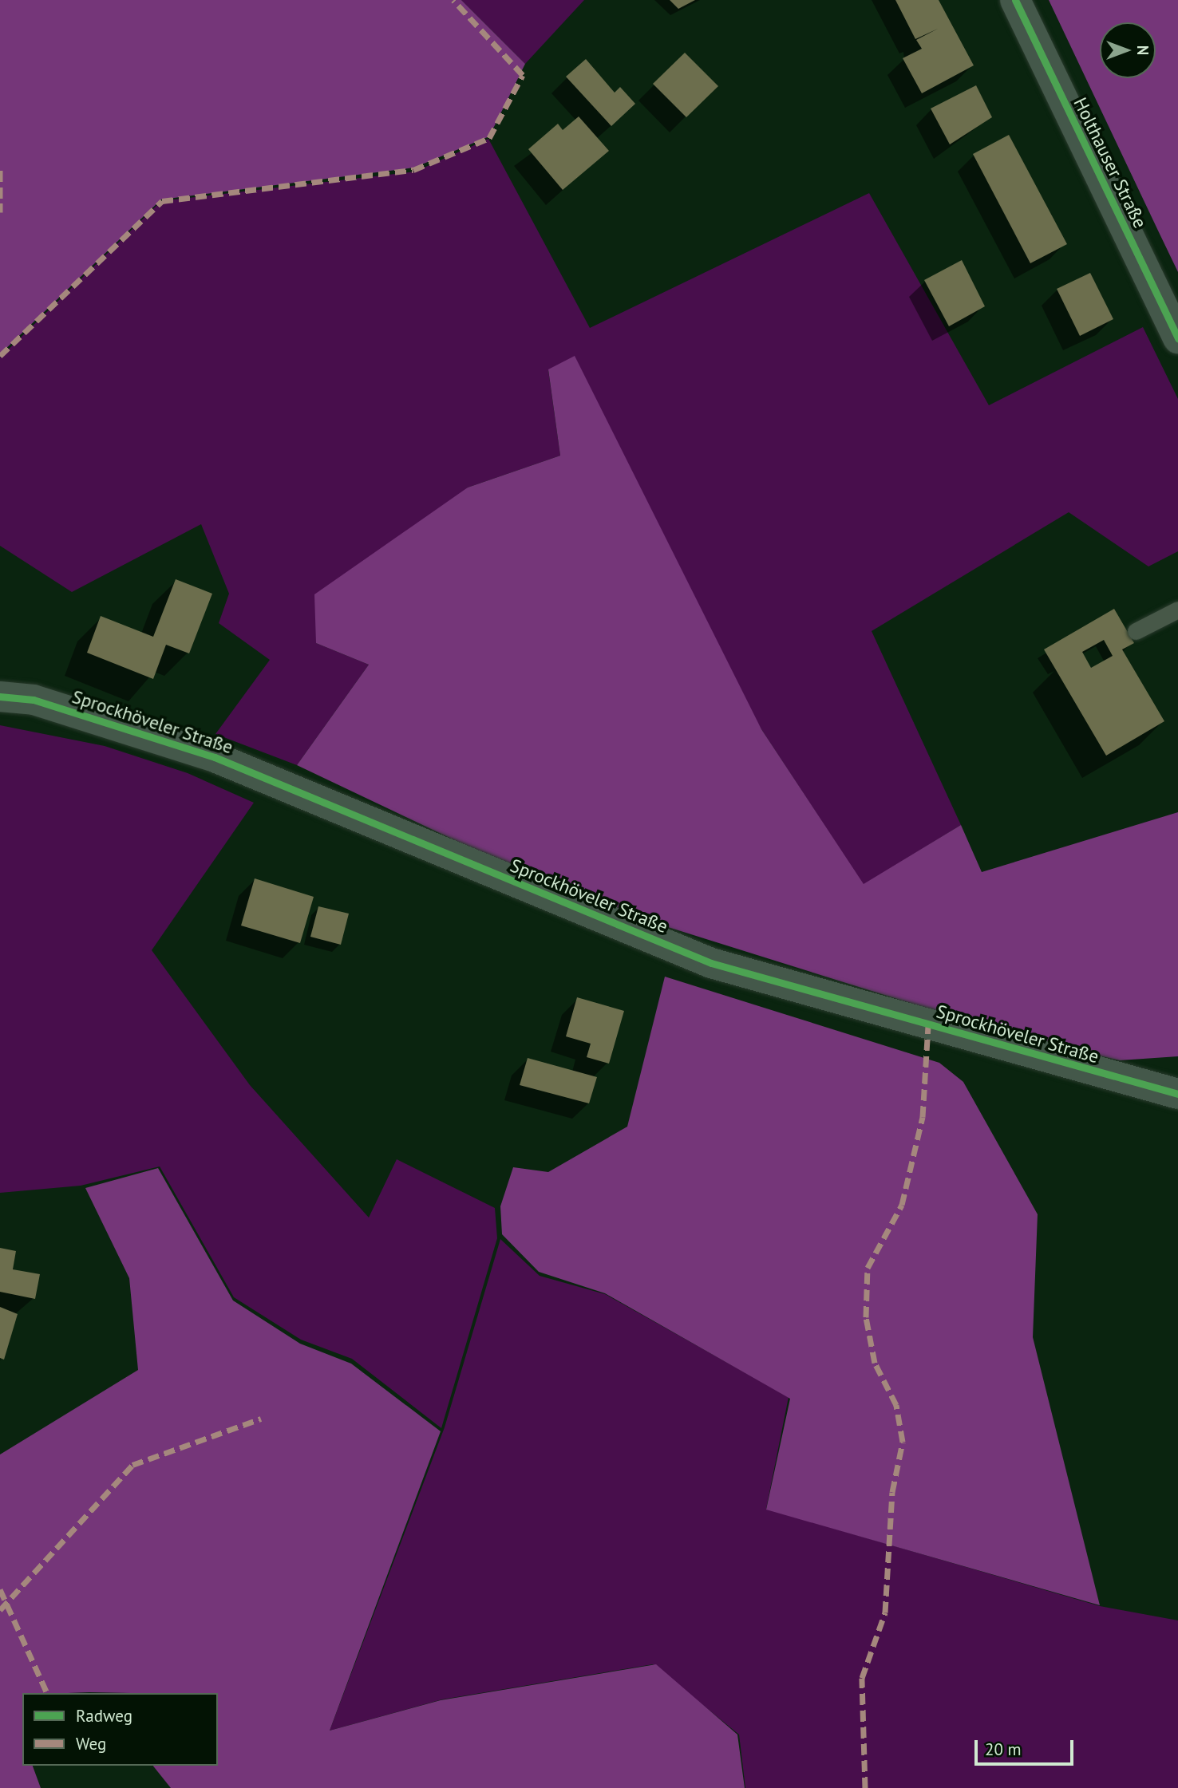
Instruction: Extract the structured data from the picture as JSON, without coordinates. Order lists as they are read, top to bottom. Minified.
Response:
{"streets":{"street":["Holthauser Straße","Sprockhöveler Straße"]},"legend":["Radweg","Weg"],"scale_bar":"20 m","north":"right"}
